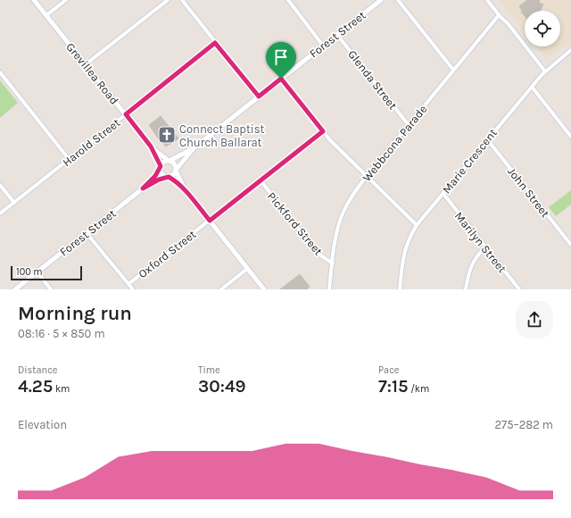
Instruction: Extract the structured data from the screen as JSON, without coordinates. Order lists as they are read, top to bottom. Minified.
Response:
{"streets":{"street":["Forest Street","Grevillea Road","Glenda Street","Harold Street","Webbcona Parade","Marie Crescent","John Street","Pickford Street","Marilyn Street","Oxford Street"]},"crossings":[["Forest Street","Grevillea Road"],["Forest Street","Glenda Street"],["Grevillea Road","Harold Street"],["Grevillea Road","Oxford Street"],["Glenda Street","Webbcona Parade"],["Webbcona Parade","Pickford Street"],["Marie Crescent","John Street"],["Marie Crescent","Marilyn Street"],["Pickford Street","Oxford Street"]],"places":{"church":["Connect Baptist Church Ballarat"]},"scale_bar":"100 m","page":{"scale":"100 m","heading":["Morning run","08:16 · 5 × 850 m"],"stats":[["Distance","4.25 km"],["Time","30:49"],["Pace","7:15 /km"]],"chart":["Elevation","275–282 m"]}}
